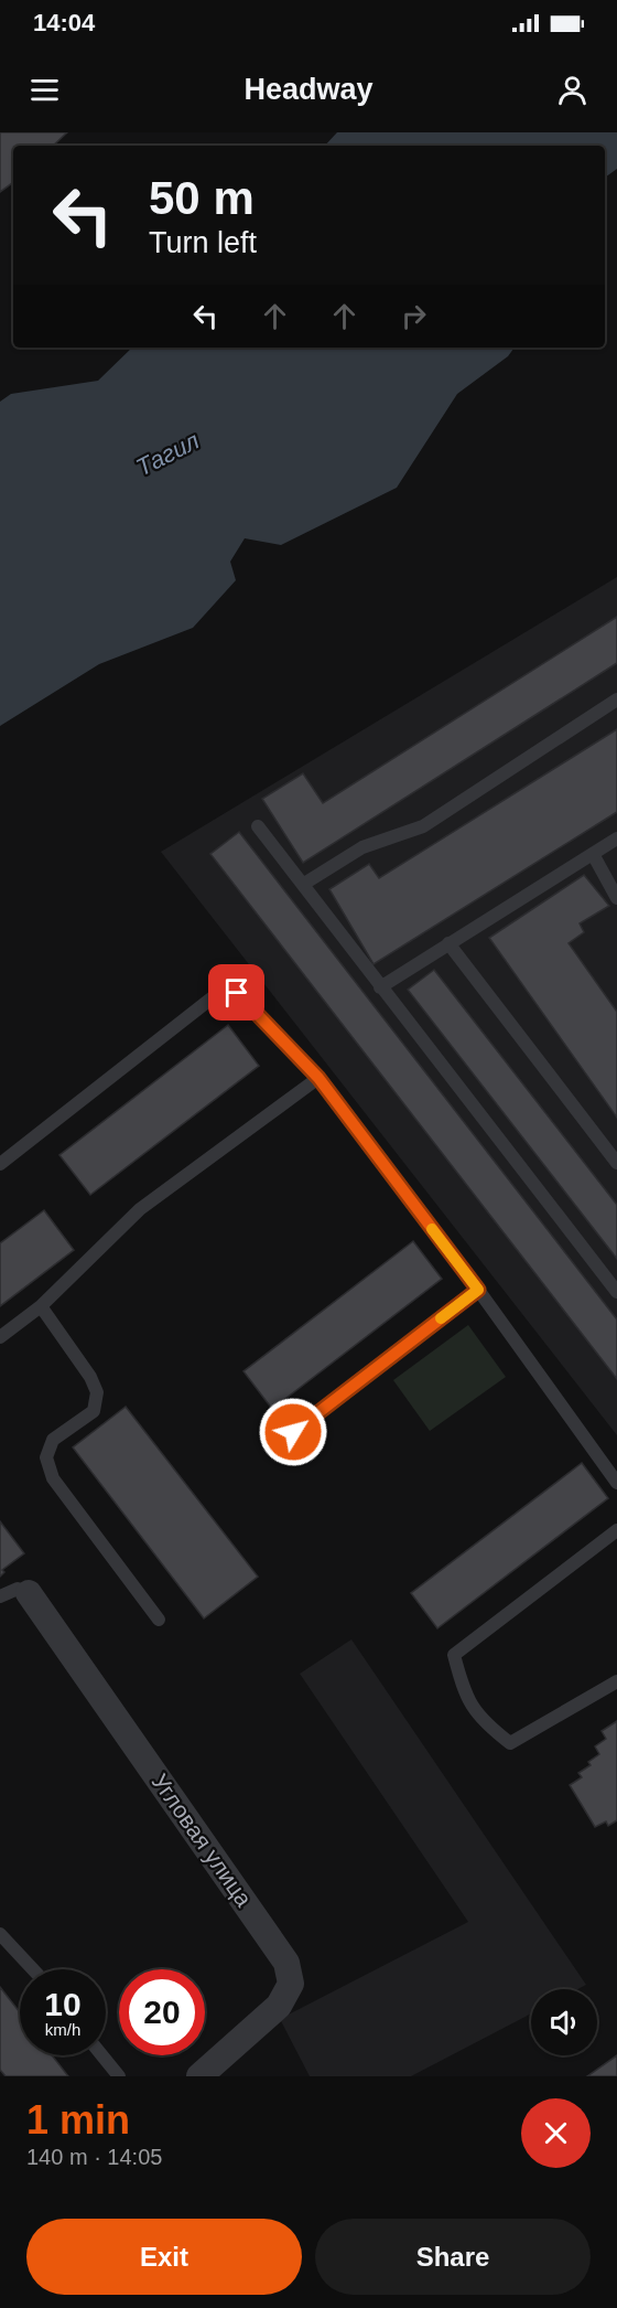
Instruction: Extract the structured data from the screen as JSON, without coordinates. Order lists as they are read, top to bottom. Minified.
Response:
{"streets":{"street":["Угловая улица"]},"water":["Тагил"],"page":{"status":"14:04","header":"Headway","turn":["50 m","Turn left"],"speed":"10 km/h","limit":"20","heading":["1 min","140 m · 14:05"],"buttons":["Exit","Share"]}}
